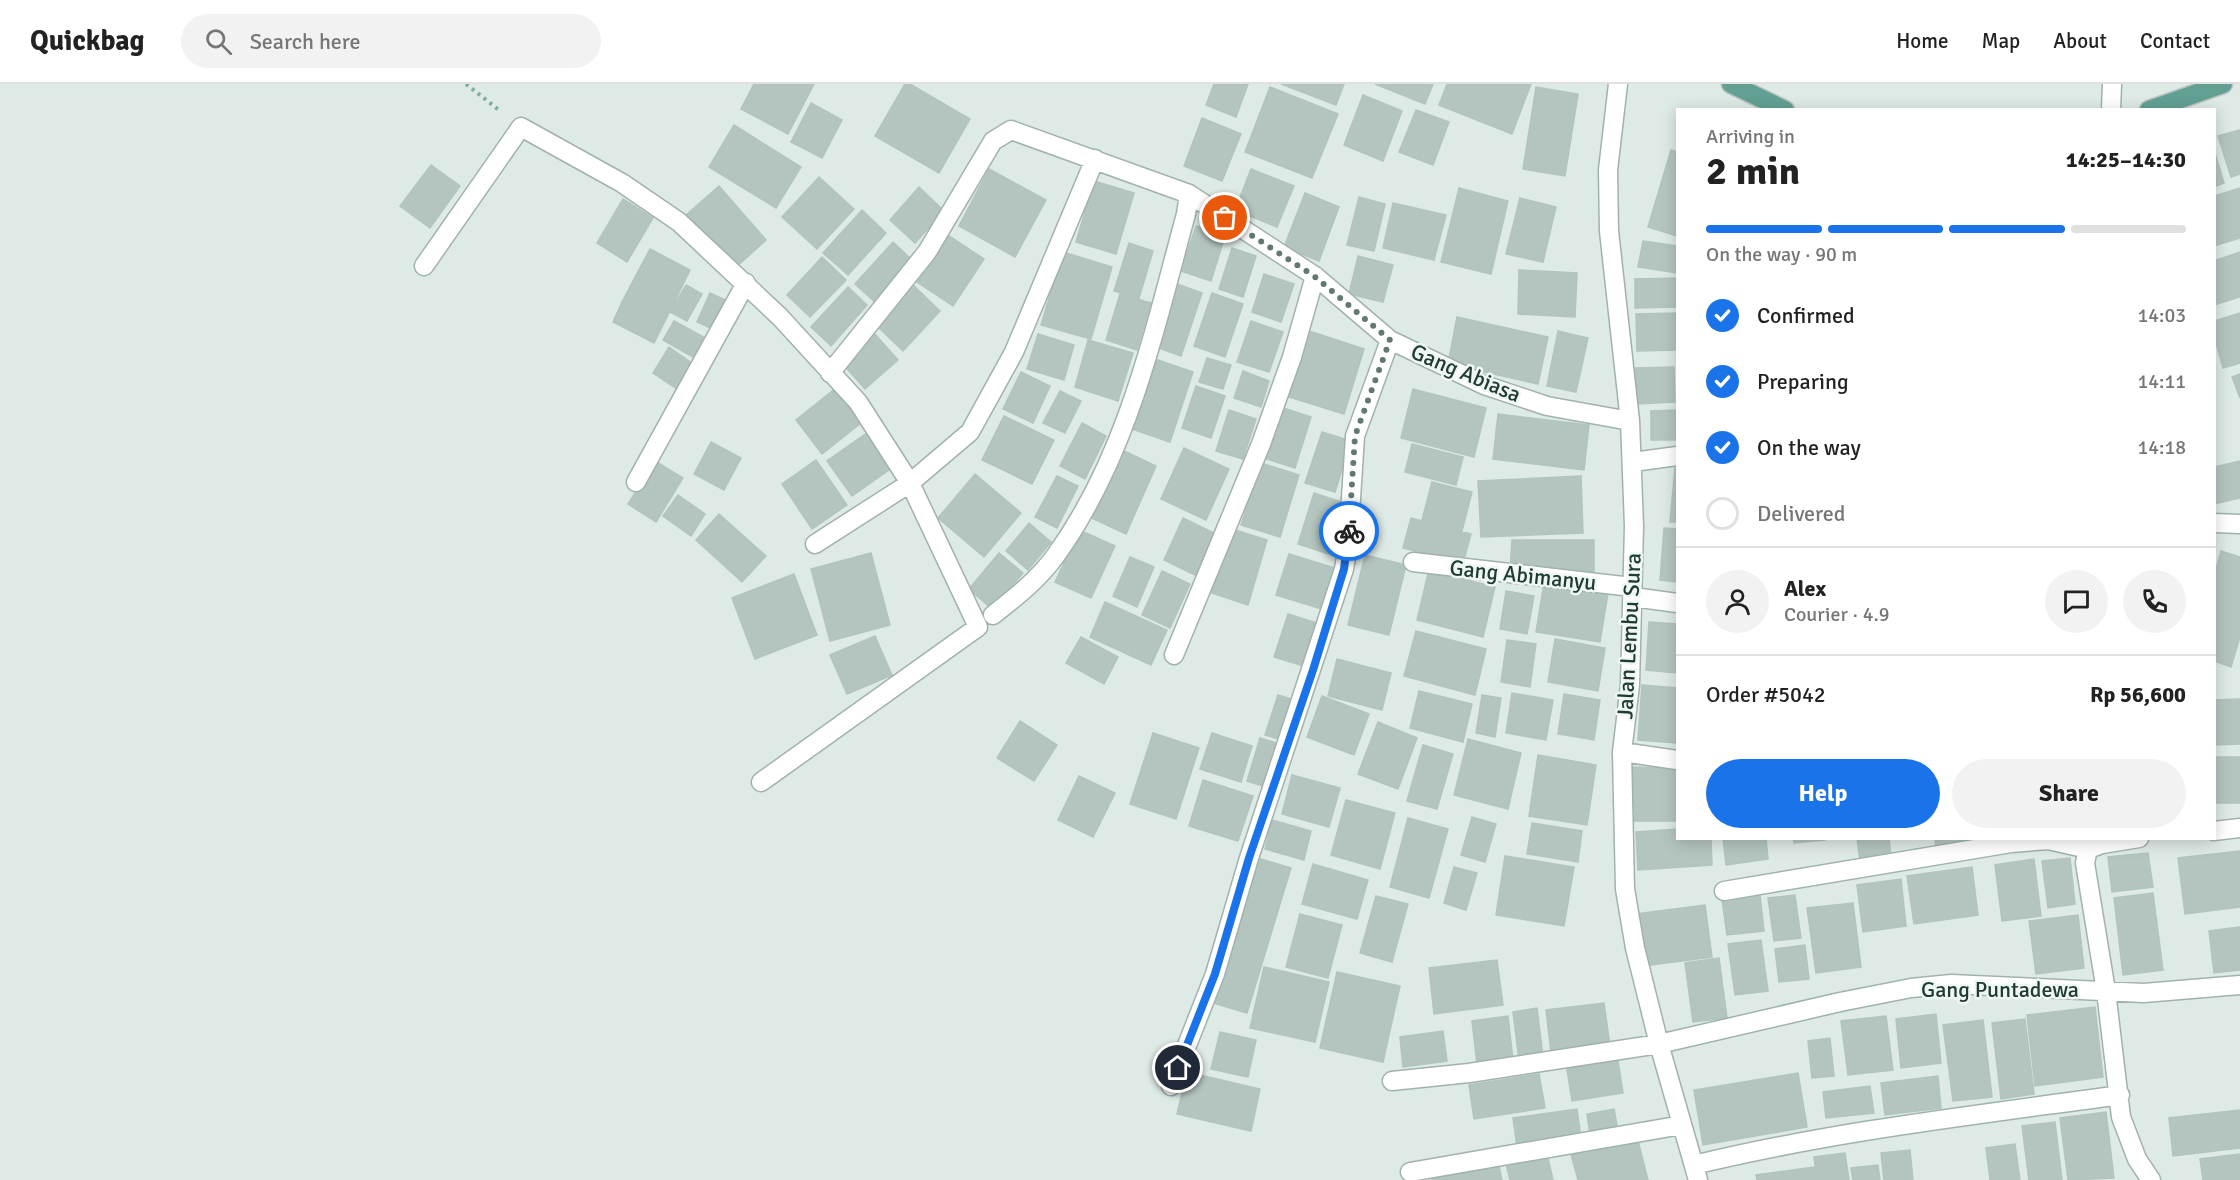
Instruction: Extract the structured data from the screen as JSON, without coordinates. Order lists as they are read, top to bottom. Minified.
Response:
{"streets":{"street":["Gang Abiasa","Gang Abimanyu","Jalan Lembu Sura","Gang Puntadewa"]},"crossings":[["Gang Abiasa","Jalan Lembu Sura"],["Gang Abimanyu","Jalan Lembu Sura"],["Jalan Lembu Sura","Gang Puntadewa"]],"page":{"header":"Quickbag","search":"Search here","nav":["Home","Map","About","Contact"],"heading":["2 min","Arriving in","14:25–14:30"],"panel":["Alex","Courier · 4.9","Order #5042","Rp 56,600"],"bar":"On the way · 90 m","list":[["Confirmed","14:03"],["Preparing","14:11"],["On the way","14:18"],"Delivered"],"buttons":["Help","Share"]}}
